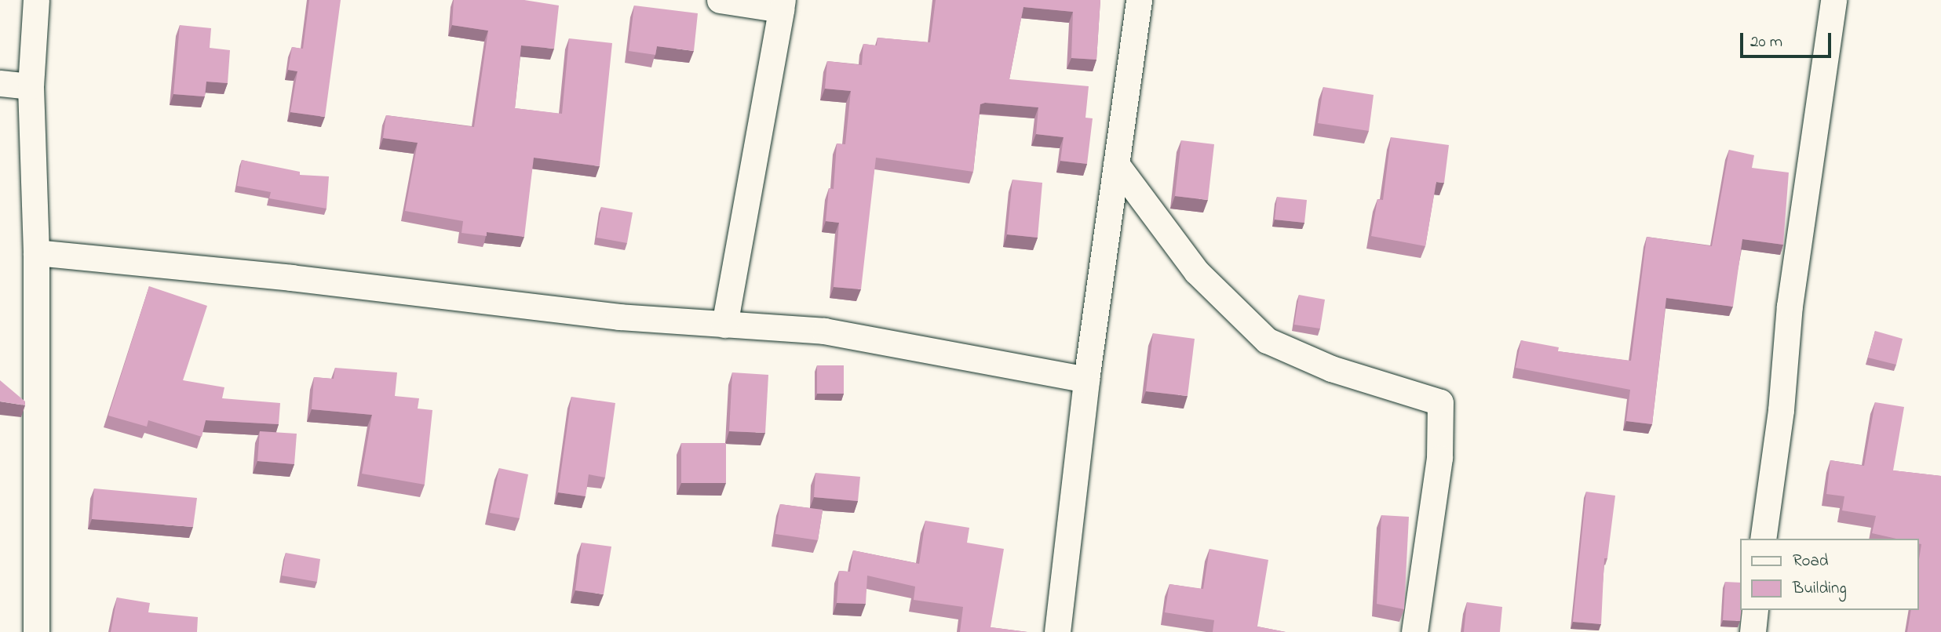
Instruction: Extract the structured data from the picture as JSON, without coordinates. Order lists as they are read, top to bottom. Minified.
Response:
{"legend":["Road","Building"],"scale_bar":"20 m"}
